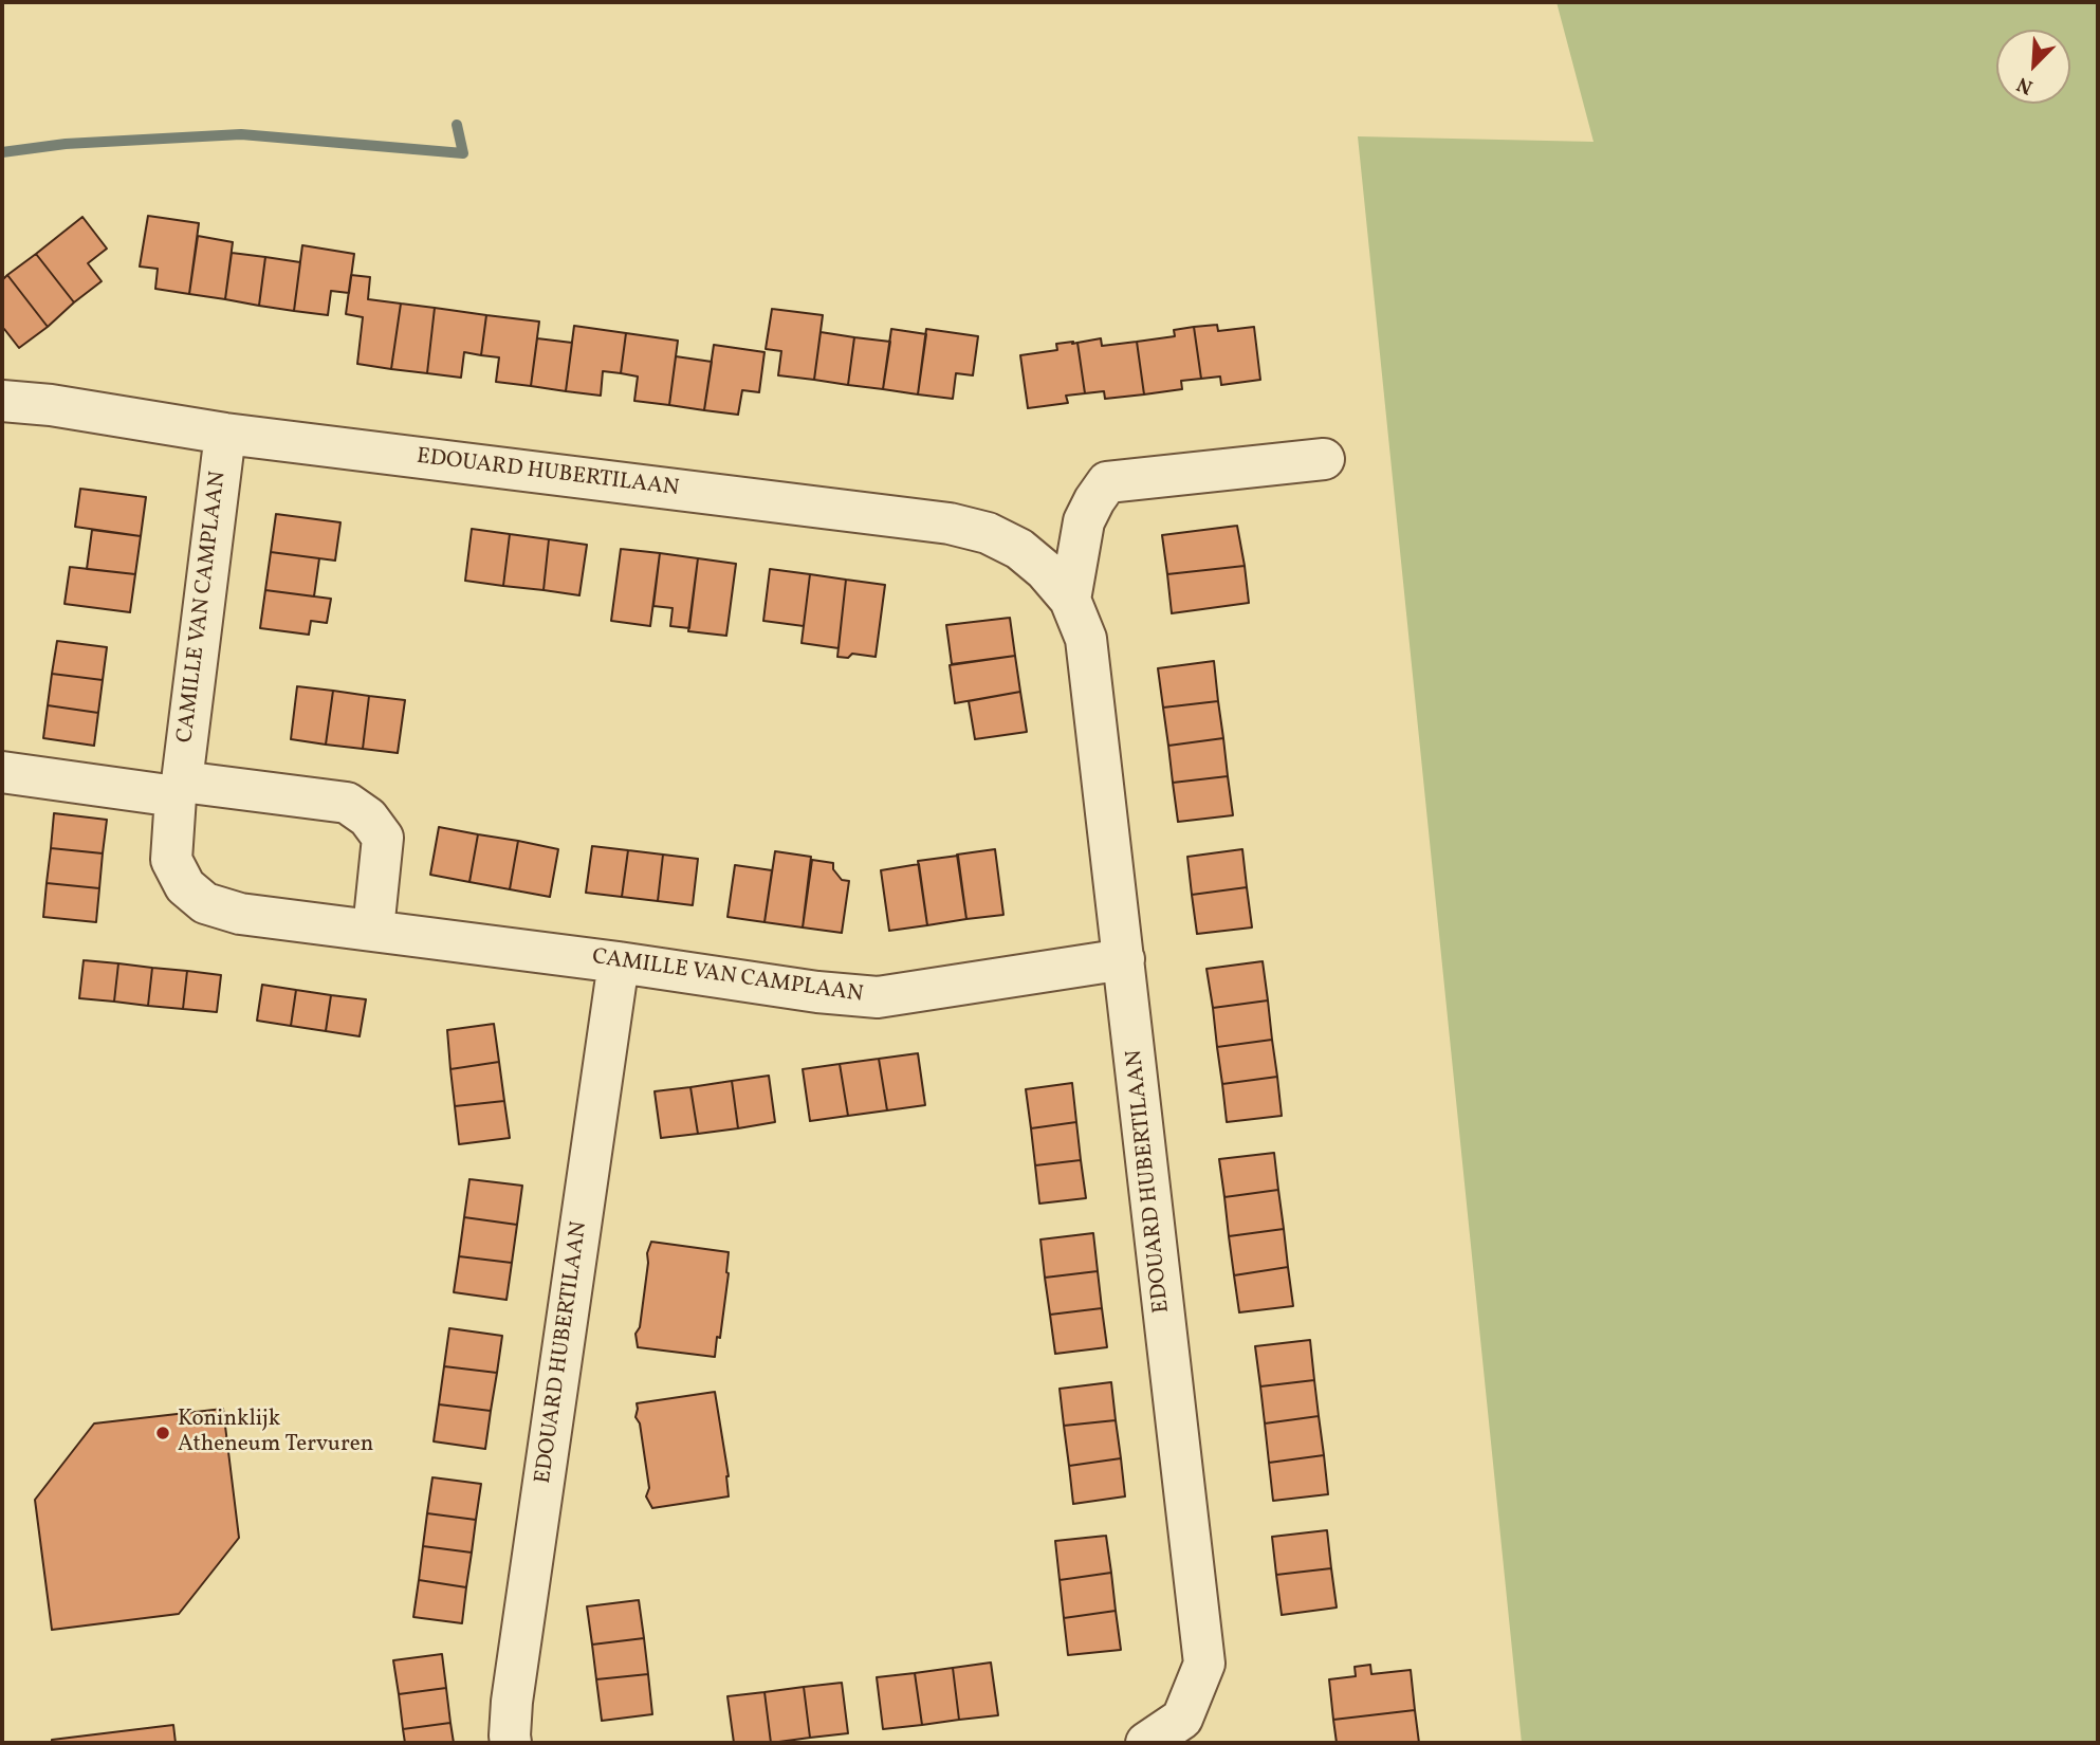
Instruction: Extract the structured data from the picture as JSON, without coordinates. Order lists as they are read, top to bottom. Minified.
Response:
{"streets":{"street":["EDOUARD HUBERTILAAN","CAMILLE VAN CAMPLAAN"]},"crossings":[["EDOUARD HUBERTILAAN","CAMILLE VAN CAMPLAAN"]],"places":["Koninklijk Atheneum Tervuren"],"north":"bottom left"}
